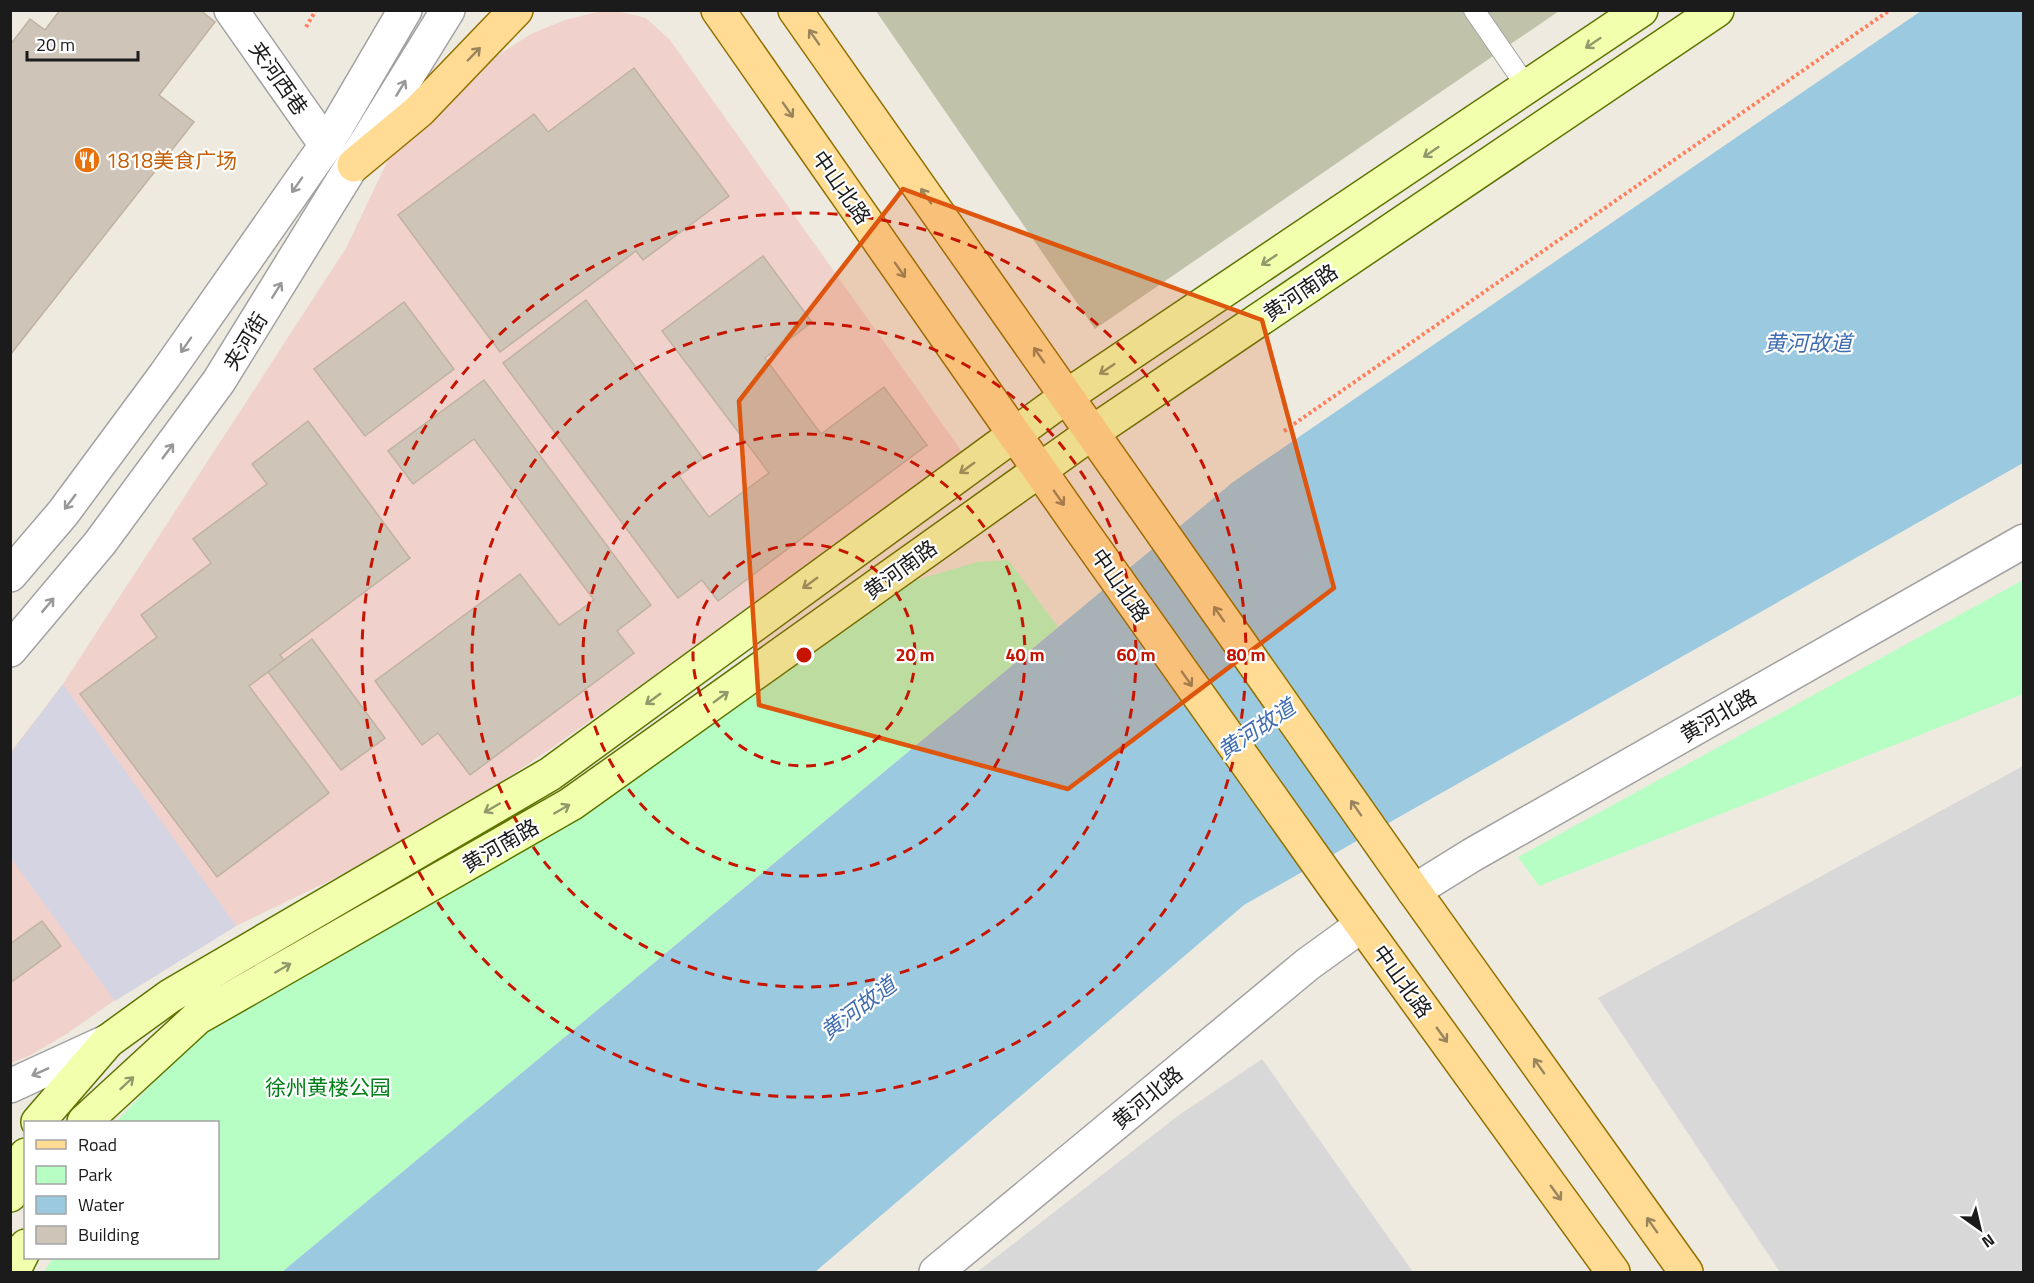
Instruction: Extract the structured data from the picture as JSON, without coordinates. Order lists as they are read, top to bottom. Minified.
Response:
{"streets":{"main road":["中山北路","黄河南路"],"street":["夹河西巷","夹河街","黄河北路"]},"crossings":[["中山北路","黄河南路"],["中山北路","黄河北路"]],"water":["黄河故道"],"parks":["徐州黄楼公园"],"places":{"restaurant":["1818美食广场"]},"legend":["Road","Park","Water","Building"],"scale_bar":"20 m","north":"bottom right","rings":["20 m","40 m","60 m","80 m"]}
